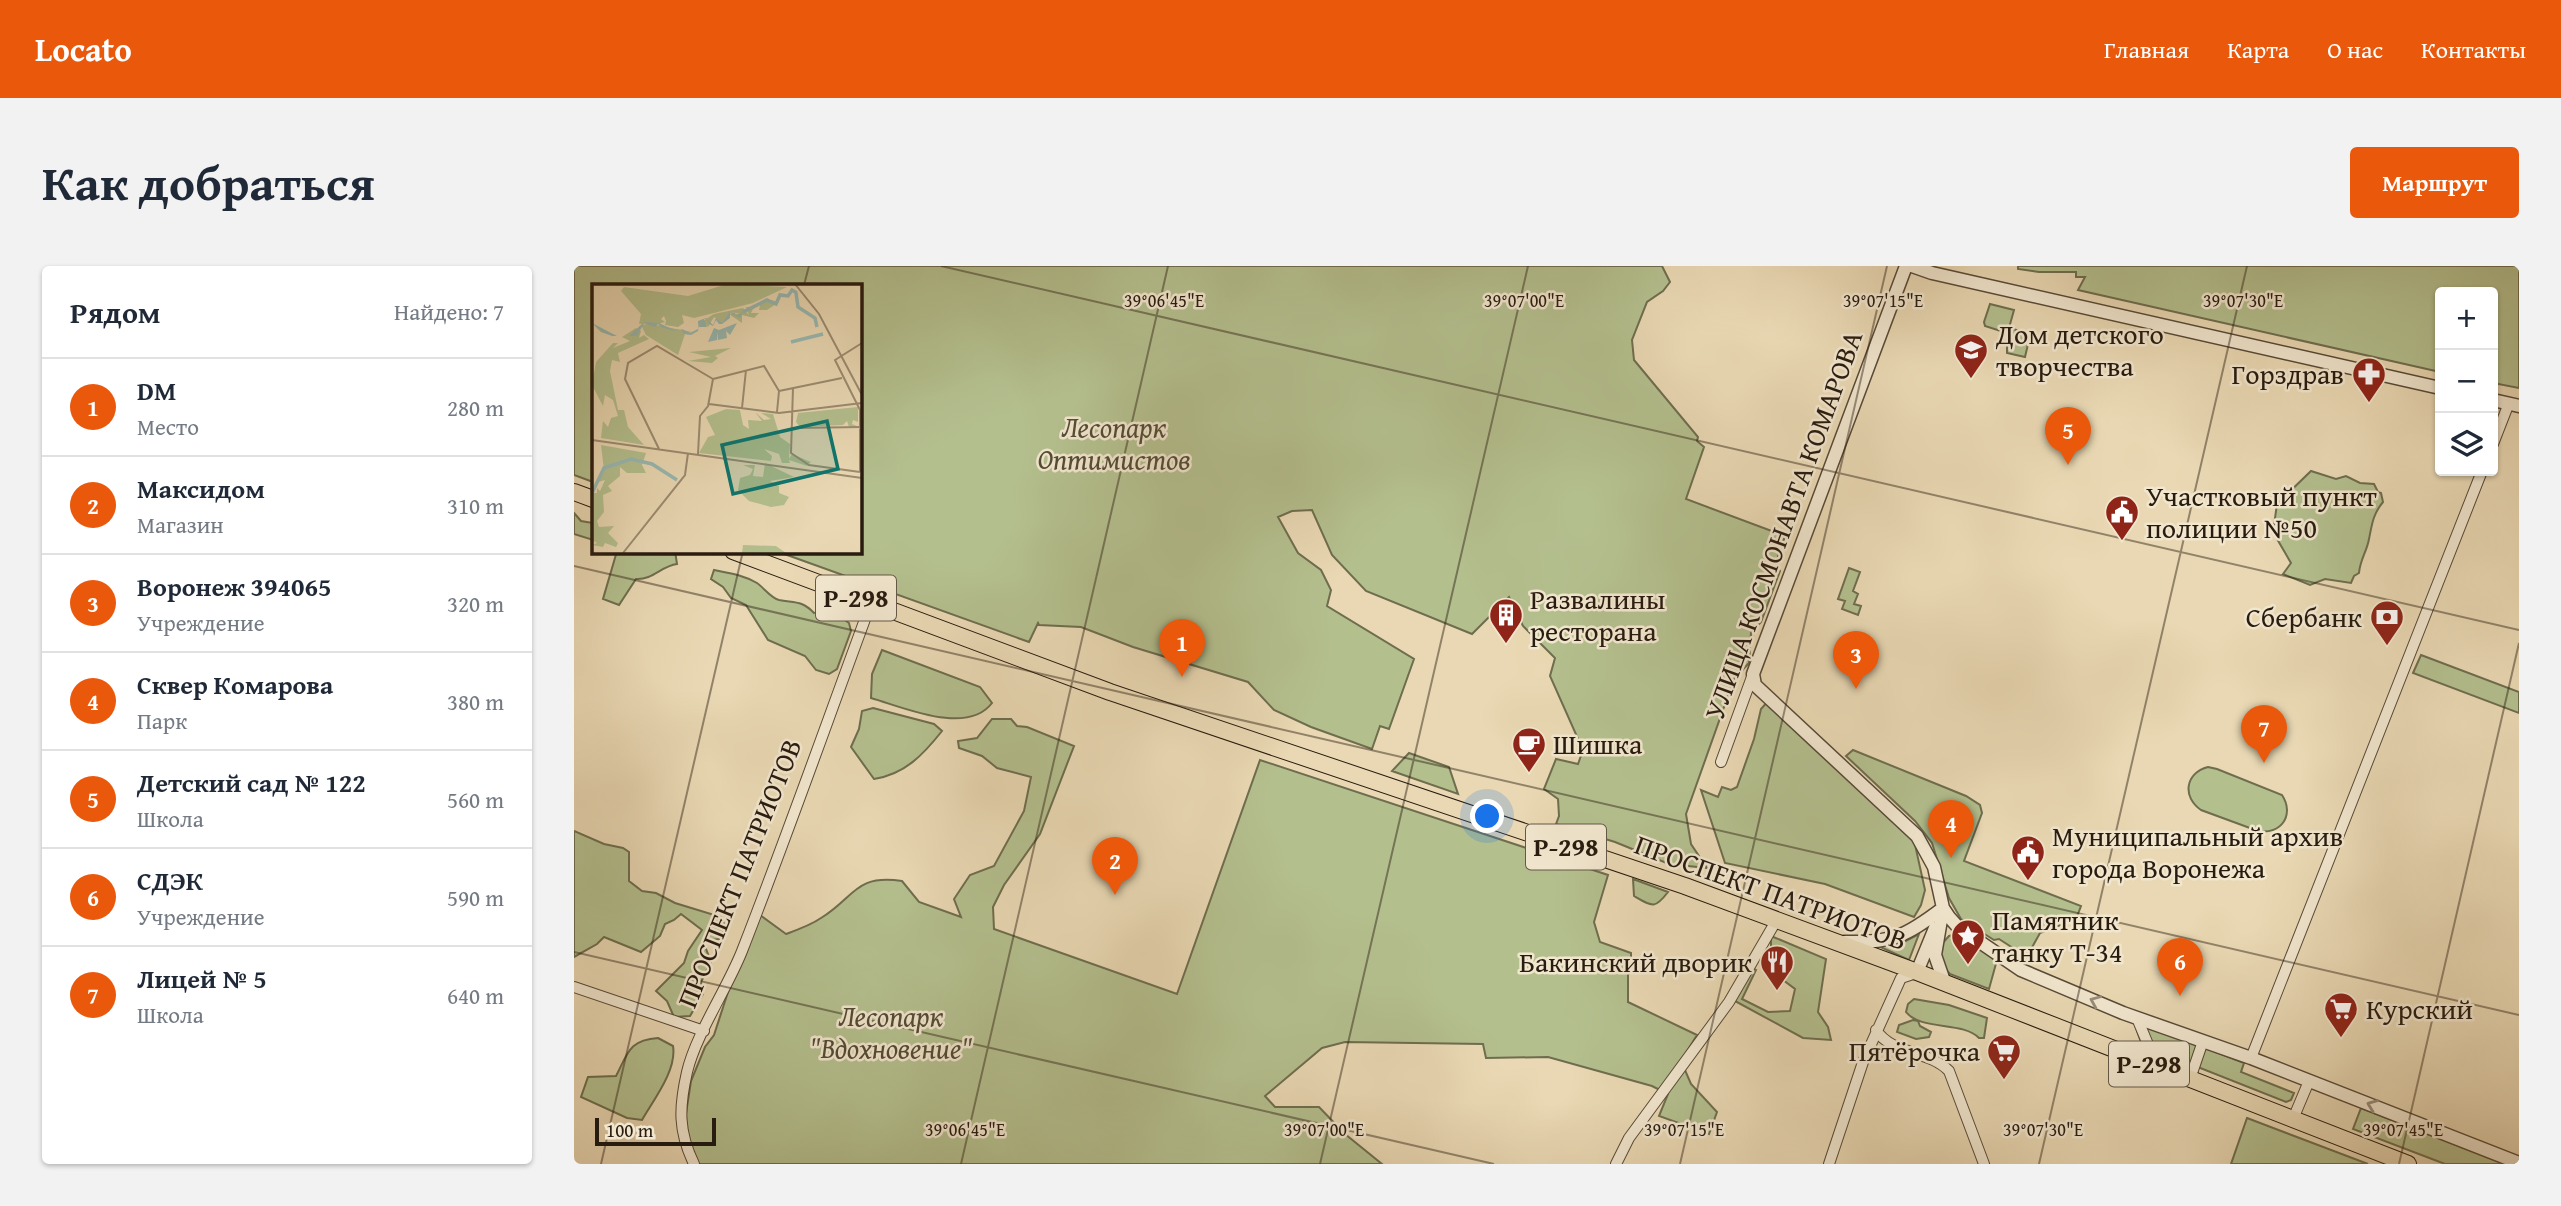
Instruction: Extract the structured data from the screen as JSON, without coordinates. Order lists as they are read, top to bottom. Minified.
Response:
{"streets":{"highway":["Р-298","ПРОСПЕКТ ПАТРИОТОВ"],"street":["УЛИЦА КОСМОНАВТА КОМАРОВА"]},"crossings":[["УЛИЦА КОСМОНАВТА КОМАРОВА","ПРОСПЕКТ ПАТРИОТОВ"]],"parks":["Лесопарк Оптимистов","Лесопарк \"Вдохновение\""],"places":{"school or university":["Дом детского творчества"],"pharmacy":["Горздрав"],"public building":["Участковый пункт полиции №50","Муниципальный архив города Воронежа"],"building":["Развалины ресторана"],"bank":["Сбербанк"],"cafe":["Шишка"],"place":["Памятник танку Т-34"],"restaurant":["Бакинский дворик"],"supermarket":["Курский","Пятёрочка"]},"scale_bar":"100 m","page":{"header":"Locato","nav":["Главная","Карта","О нас","Контакты"],"title":"Как добраться","buttons":"Маршрут","heading":["Рядом","Найдено: 7"],"map_buttons":["+","−"],"list":[{"mark":"1","name":"DM","note":"Место","value":"280 m"},{"mark":"2","name":"Максидом","note":"Магазин","value":"310 m"},{"mark":"3","name":"Воронеж 394065","note":"Учреждение","value":"320 m"},{"mark":"4","name":"Сквер Комарова","note":"Парк","value":"380 m"},{"mark":"5","name":"Детский сад № 122","note":"Школа","value":"560 m"},{"mark":"6","name":"СДЭК","note":"Учреждение","value":"590 m"},{"mark":"7","name":"Лицей № 5","note":"Школа","value":"640 m"}],"pins":["5","1","3","7","4","2","6"],"scale":"100 m"},"coordinates":["39°06'45\"E","39°07'00\"E","39°07'15\"E","39°07'30\"E","39°07'45\"E"]}
